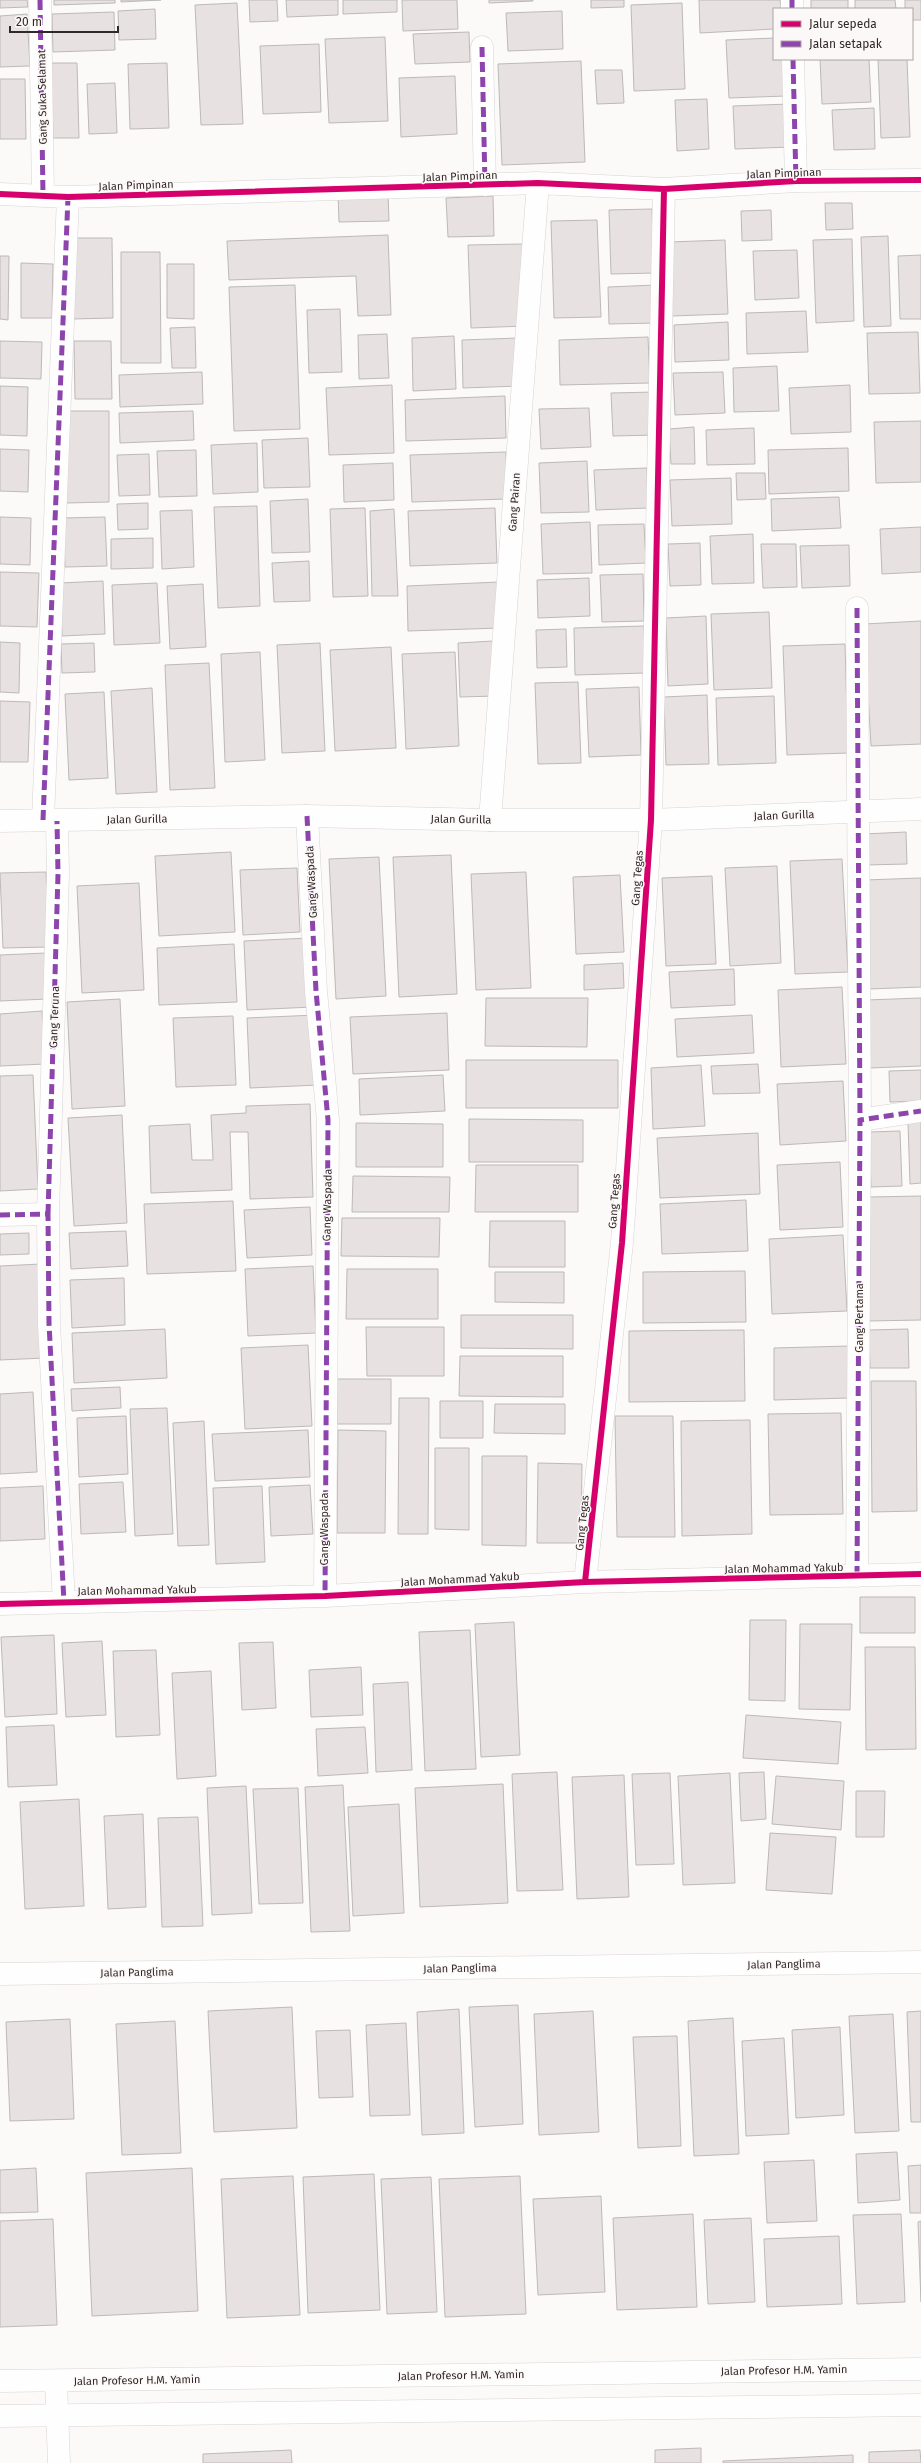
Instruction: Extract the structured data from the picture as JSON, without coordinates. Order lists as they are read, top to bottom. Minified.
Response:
{"streets":{"street":["Gang Suka Selamat","Jalan Pimpinan","Gang Pairan","Jalan Gurilla","Gang Tegas","Gang Waspada","Gang Teruna","Gang Pertama","Jalan Mohammad Yakub","Jalan Panglima","Jalan Profesor H.M. Yamin"]},"crossings":[["Gang Suka Selamat","Jalan Pimpinan"],["Jalan Pimpinan","Gang Pairan"],["Jalan Pimpinan","Gang Tegas"],["Jalan Pimpinan","Gang Teruna"],["Gang Pairan","Jalan Gurilla"],["Jalan Gurilla","Gang Tegas"],["Jalan Gurilla","Gang Waspada"],["Jalan Gurilla","Gang Teruna"],["Jalan Gurilla","Gang Pertama"],["Gang Tegas","Jalan Mohammad Yakub"],["Gang Waspada","Jalan Mohammad Yakub"],["Gang Teruna","Jalan Mohammad Yakub"],["Gang Pertama","Jalan Mohammad Yakub"]],"legend":["Jalur sepeda","Jalan setapak"],"scale_bar":"20 m"}
